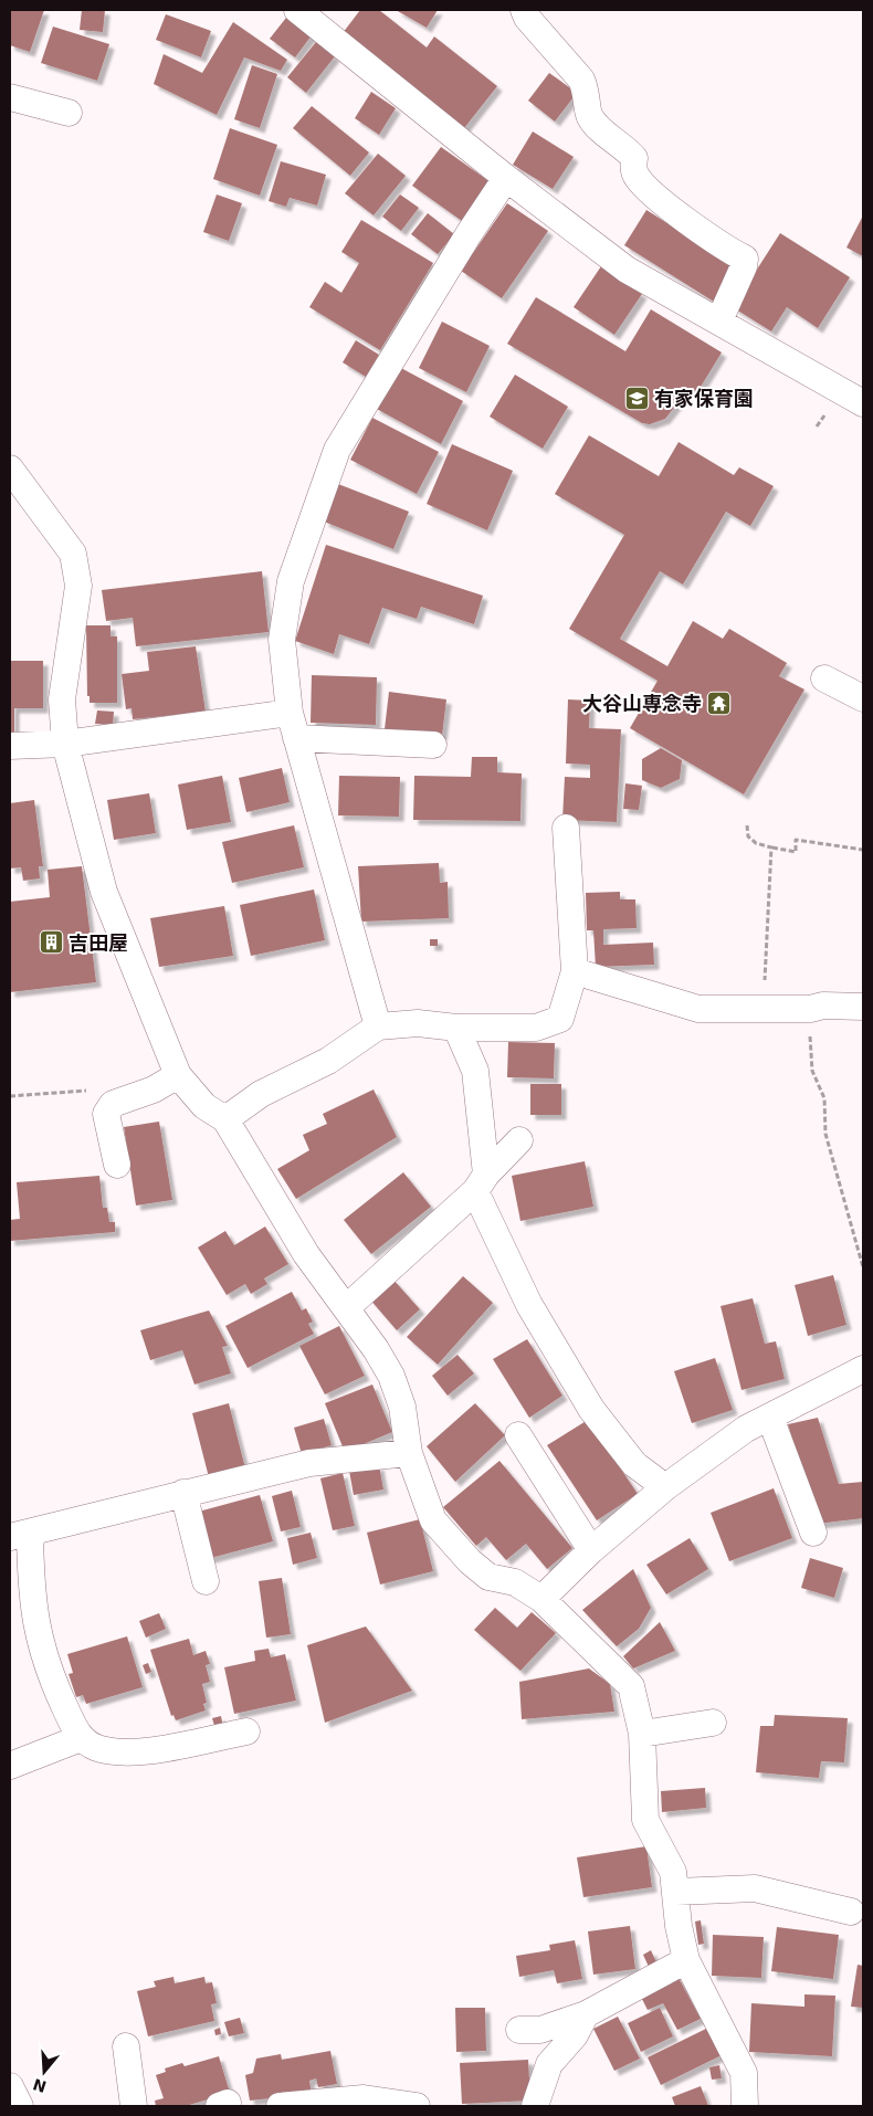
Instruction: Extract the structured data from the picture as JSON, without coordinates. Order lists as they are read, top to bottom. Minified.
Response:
{"places":{"school or university":["有家保育園"],"temple":["大谷山専念寺"],"building":["吉田屋"]},"north":"bottom"}
